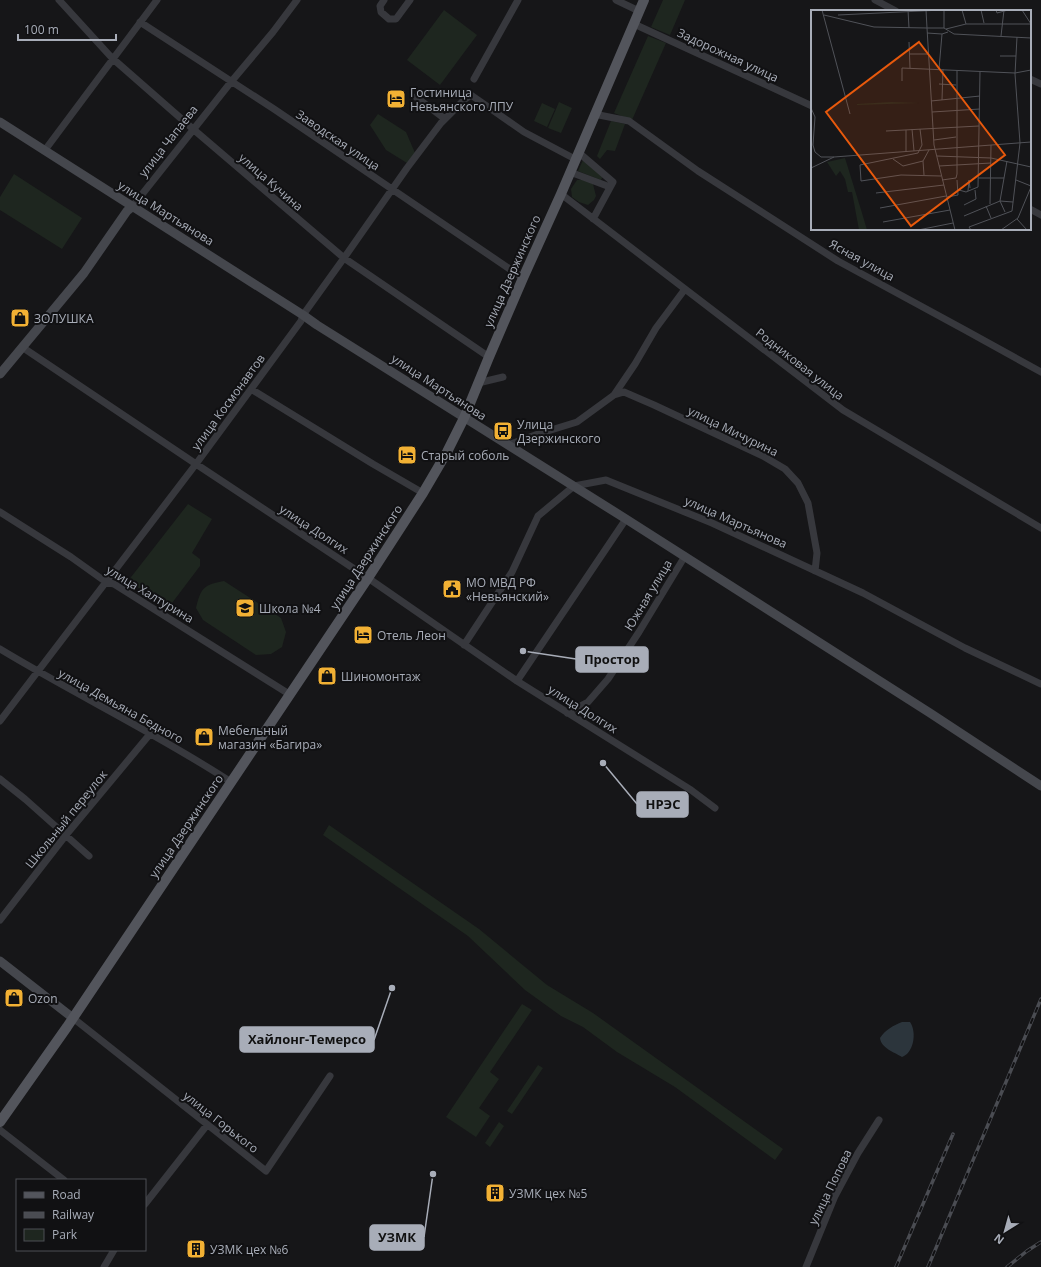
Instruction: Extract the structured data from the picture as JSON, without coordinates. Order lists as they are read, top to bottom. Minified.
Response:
{"streets":{"main road":["улица Чапаева","улица Мартьянова","улица Дзержинского"],"street":["Задорожная улица","Заводская улица","улица Кучина","Ясная улица","Родниковая улица","улица Космонавтов","улица Мичурина","улица Долгих","улица Халтурина","Южная улица","улица Демьяна Бедного","Школьный переулок","улица Горького","улица Попова"]},"crossings":[["Задорожная улица","улица Дзержинского"],["Заводская улица","улица Чапаева"],["Заводская улица","улица Дзержинского"],["Заводская улица","улица Космонавтов"],["улица Чапаева","улица Кучина"],["улица Чапаева","улица Мартьянова"],["улица Чапаева","улица Долгих"],["улица Кучина","улица Дзержинского"],["улица Кучина","улица Космонавтов"],["улица Мартьянова","улица Дзержинского"],["улица Мартьянова","улица Космонавтов"],["улица Мартьянова","улица Мичурина"],["Ясная улица","улица Дзержинского"],["улица Дзержинского","Родниковая улица"],["улица Дзержинского","улица Космонавтов"],["улица Дзержинского","улица Долгих"],["улица Дзержинского","улица Халтурина"],["улица Дзержинского","улица Демьяна Бедного"],["улица Дзержинского","улица Горького"],["улица Космонавтов","улица Долгих"],["улица Космонавтов","улица Халтурина"],["улица Космонавтов","улица Демьяна Бедного"],["улица Долгих","Южная улица"],["улица Демьяна Бедного","Школьный переулок"]],"places":{"hotel":["Гостиница Невьянского ЛПУ","Старый соболь","Отель Леон"],"shop":["ЗОЛУШКА","Шиномонтаж","Мебельный магазин «Багира»","Ozon"],"bus stop":["Улица Дзержинского"],"public building":["МО МВД РФ «Невьянский»"],"school or university":["Школа №4"],"other":["Простор","НРЭС","Хайлонг-Темерсо","УЗМК"],"building":["УЗМК цех №5","УЗМК цех №6"]},"legend":["Road","Railway","Park"],"scale_bar":"100 m","north":"bottom left"}
